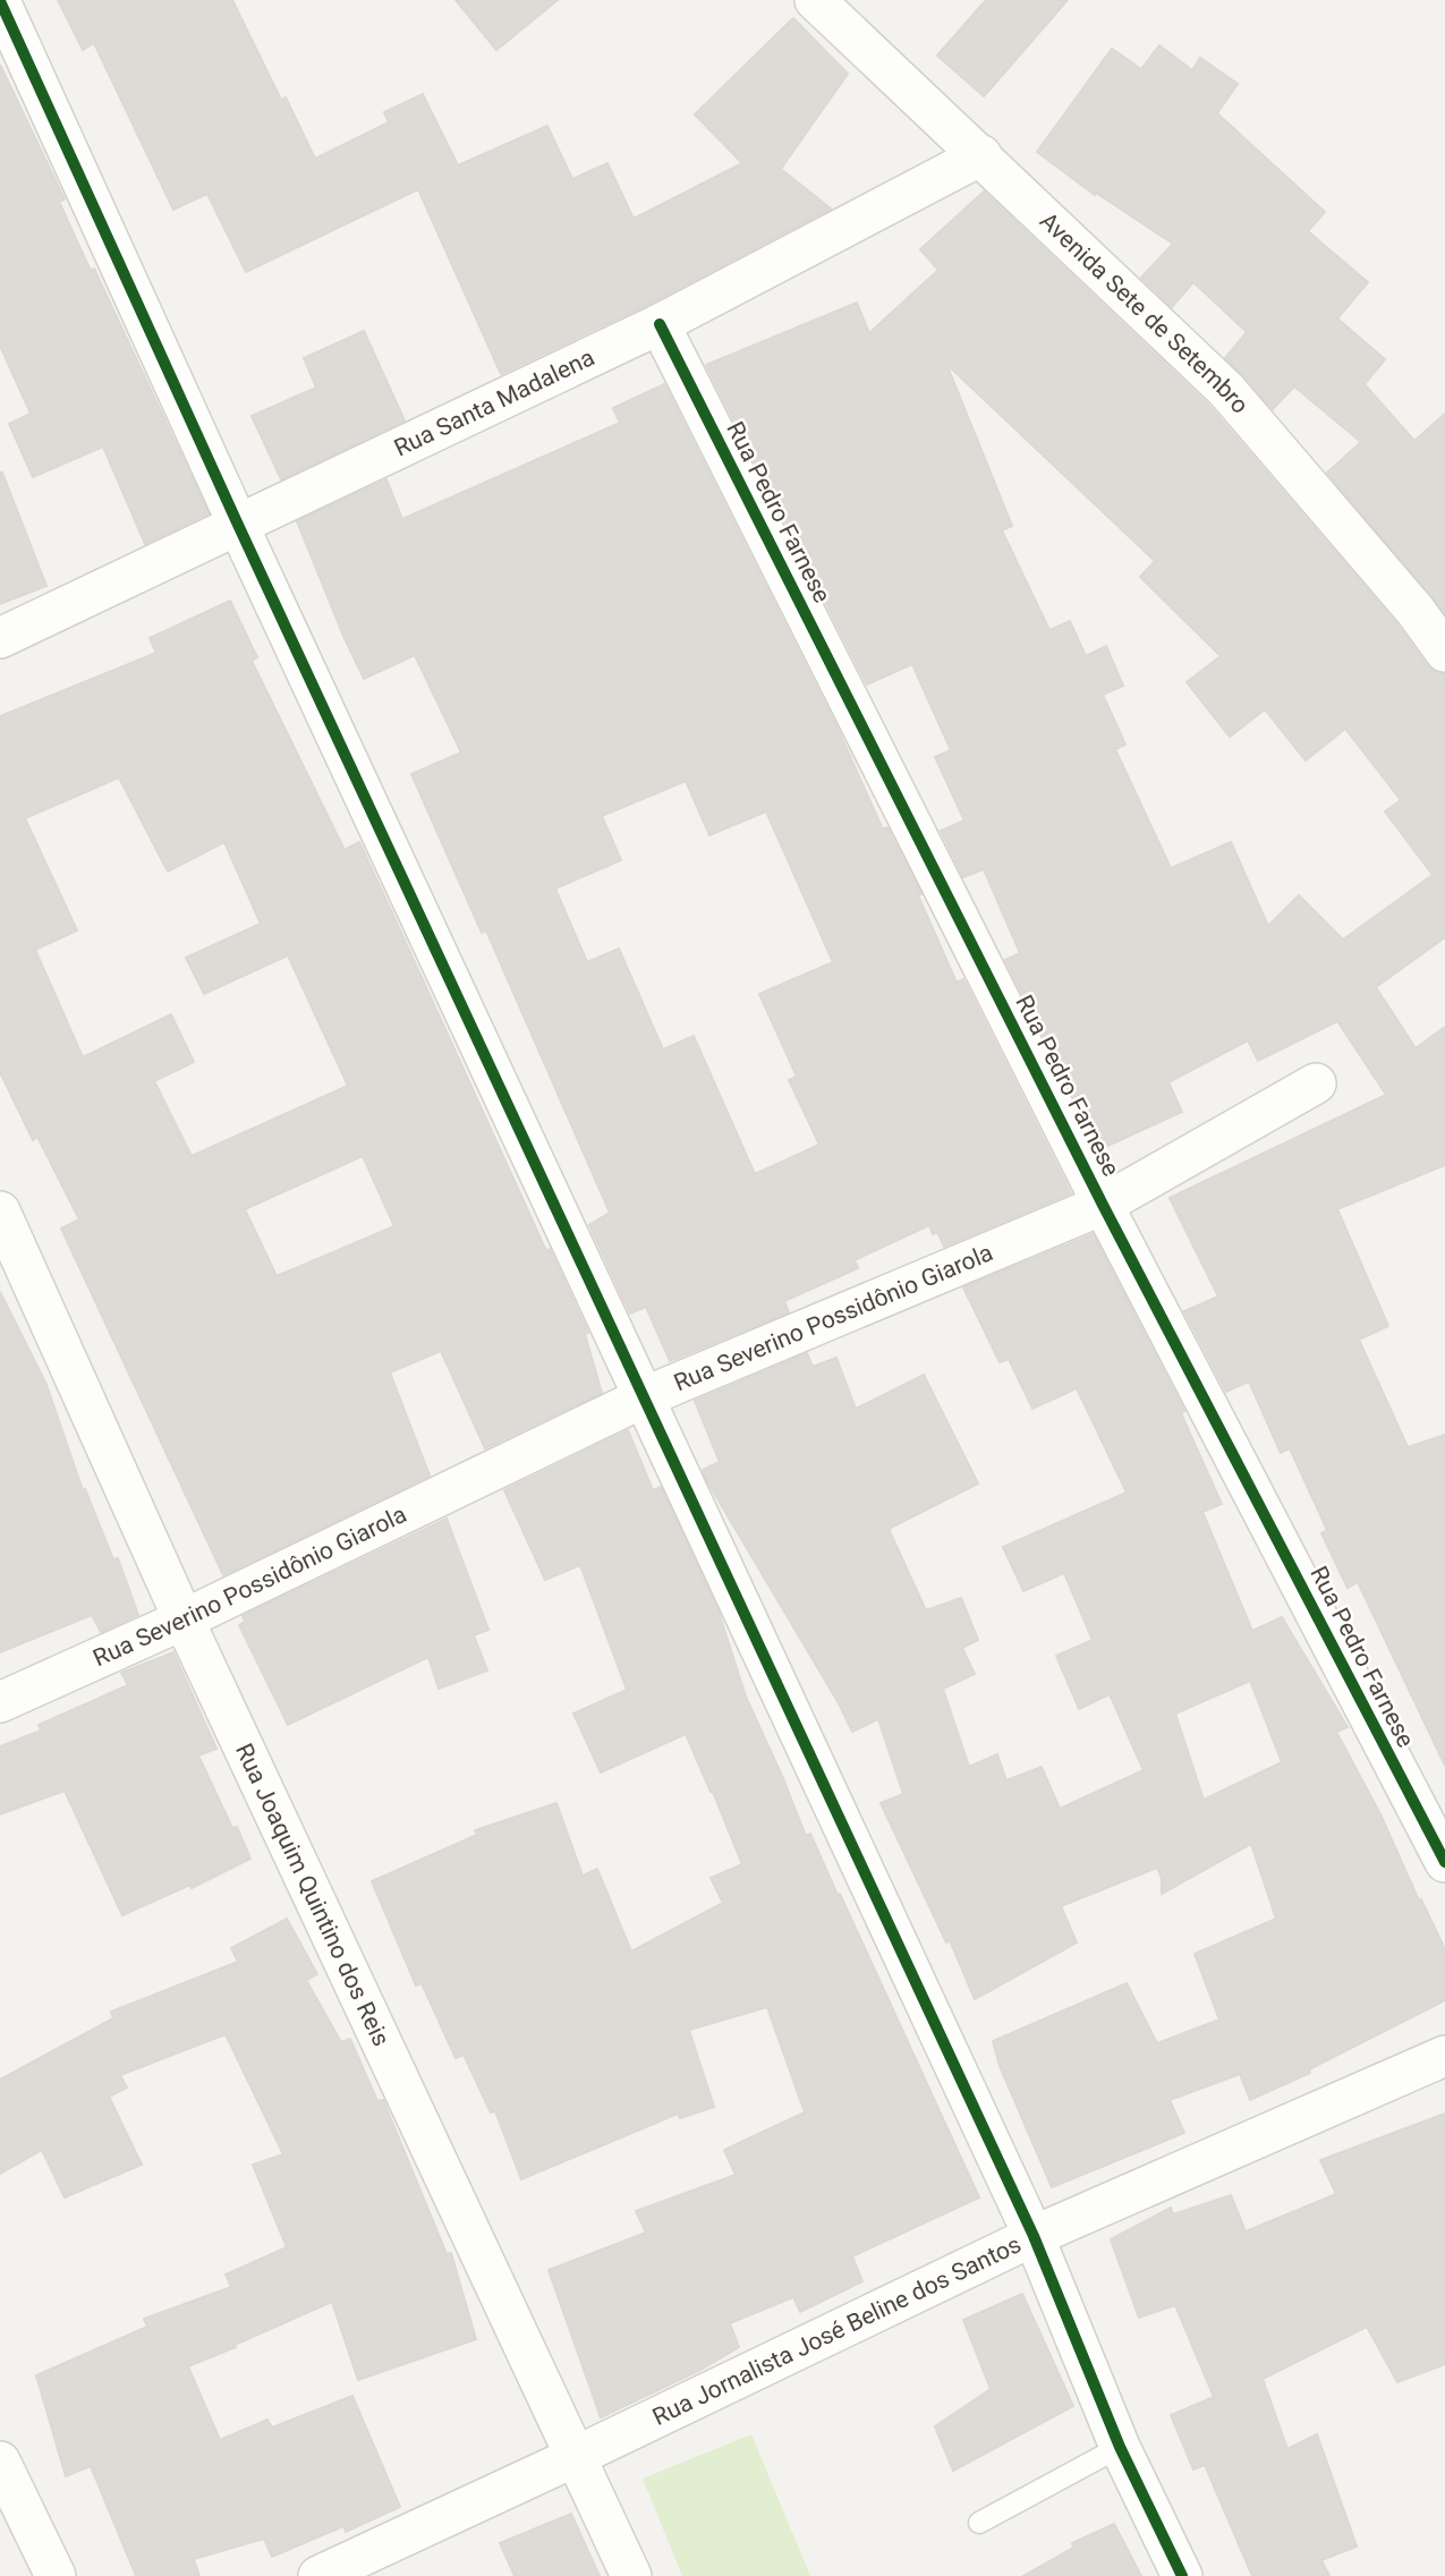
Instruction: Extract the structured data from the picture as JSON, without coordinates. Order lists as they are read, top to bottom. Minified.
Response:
{"streets":{"street":["Avenida Sete de Setembro","Rua Santa Madalena","Rua Pedro Farnese","Rua Severino Possidônio Giarola","Rua Joaquim Quintino dos Reis","Rua Jornalista José Beline dos Santos"]},"crossings":[["Avenida Sete de Setembro","Rua Santa Madalena"],["Rua Santa Madalena","Rua Pedro Farnese"],["Rua Pedro Farnese","Rua Severino Possidônio Giarola"],["Rua Severino Possidônio Giarola","Rua Joaquim Quintino dos Reis"],["Rua Joaquim Quintino dos Reis","Rua Jornalista José Beline dos Santos"]]}
